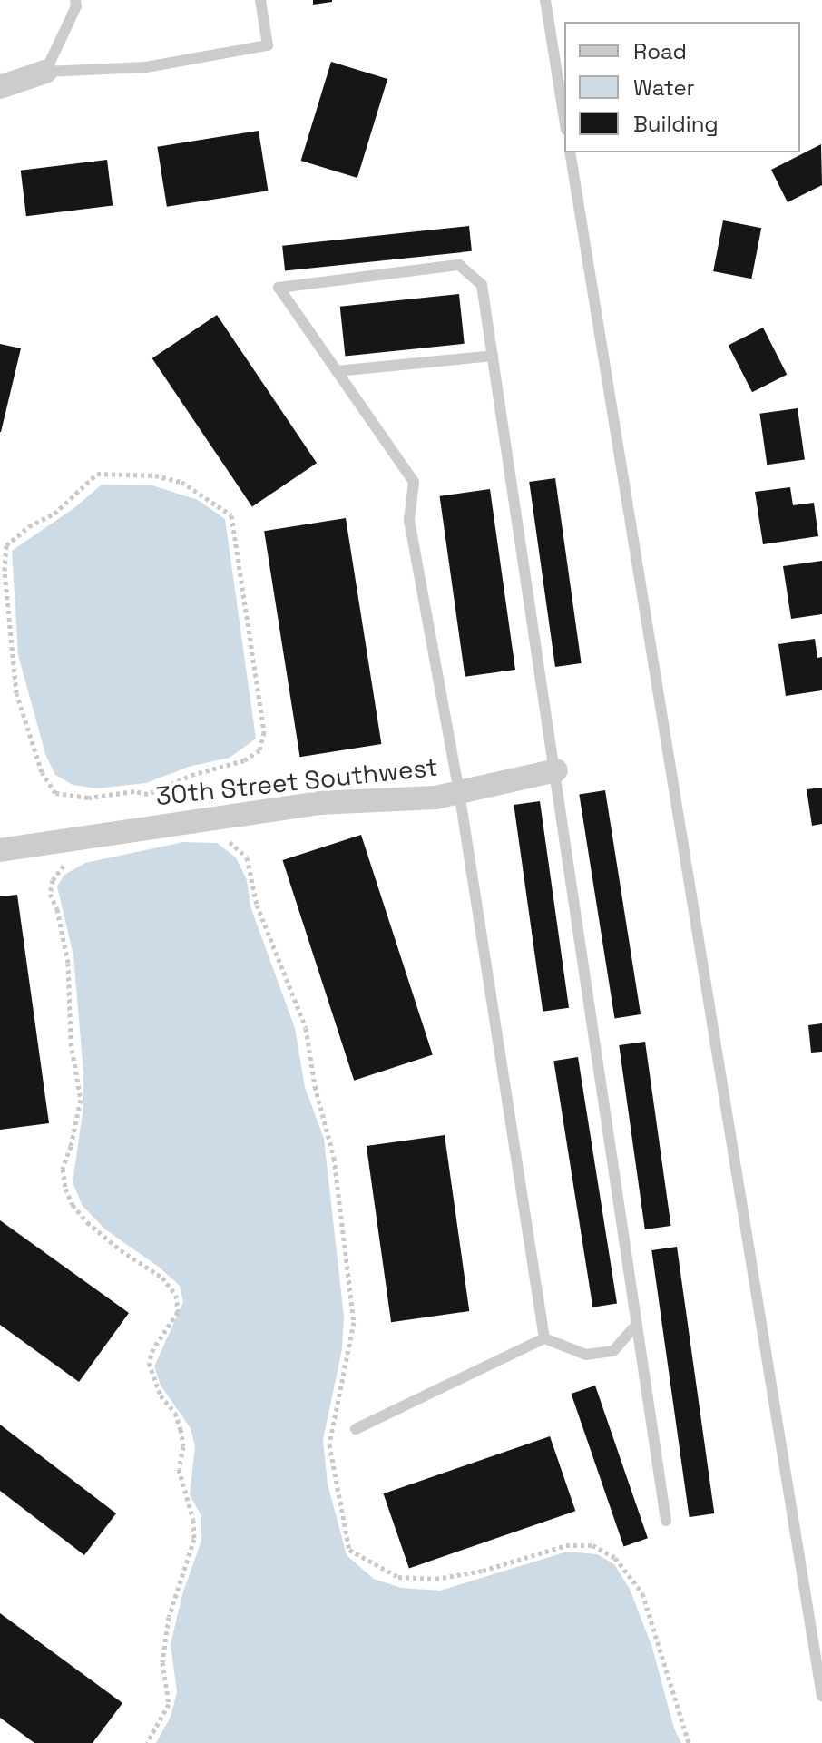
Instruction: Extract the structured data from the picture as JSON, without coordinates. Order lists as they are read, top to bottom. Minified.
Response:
{"streets":{"street":["30th Street Southwest"]},"legend":["Road","Water","Building"]}
